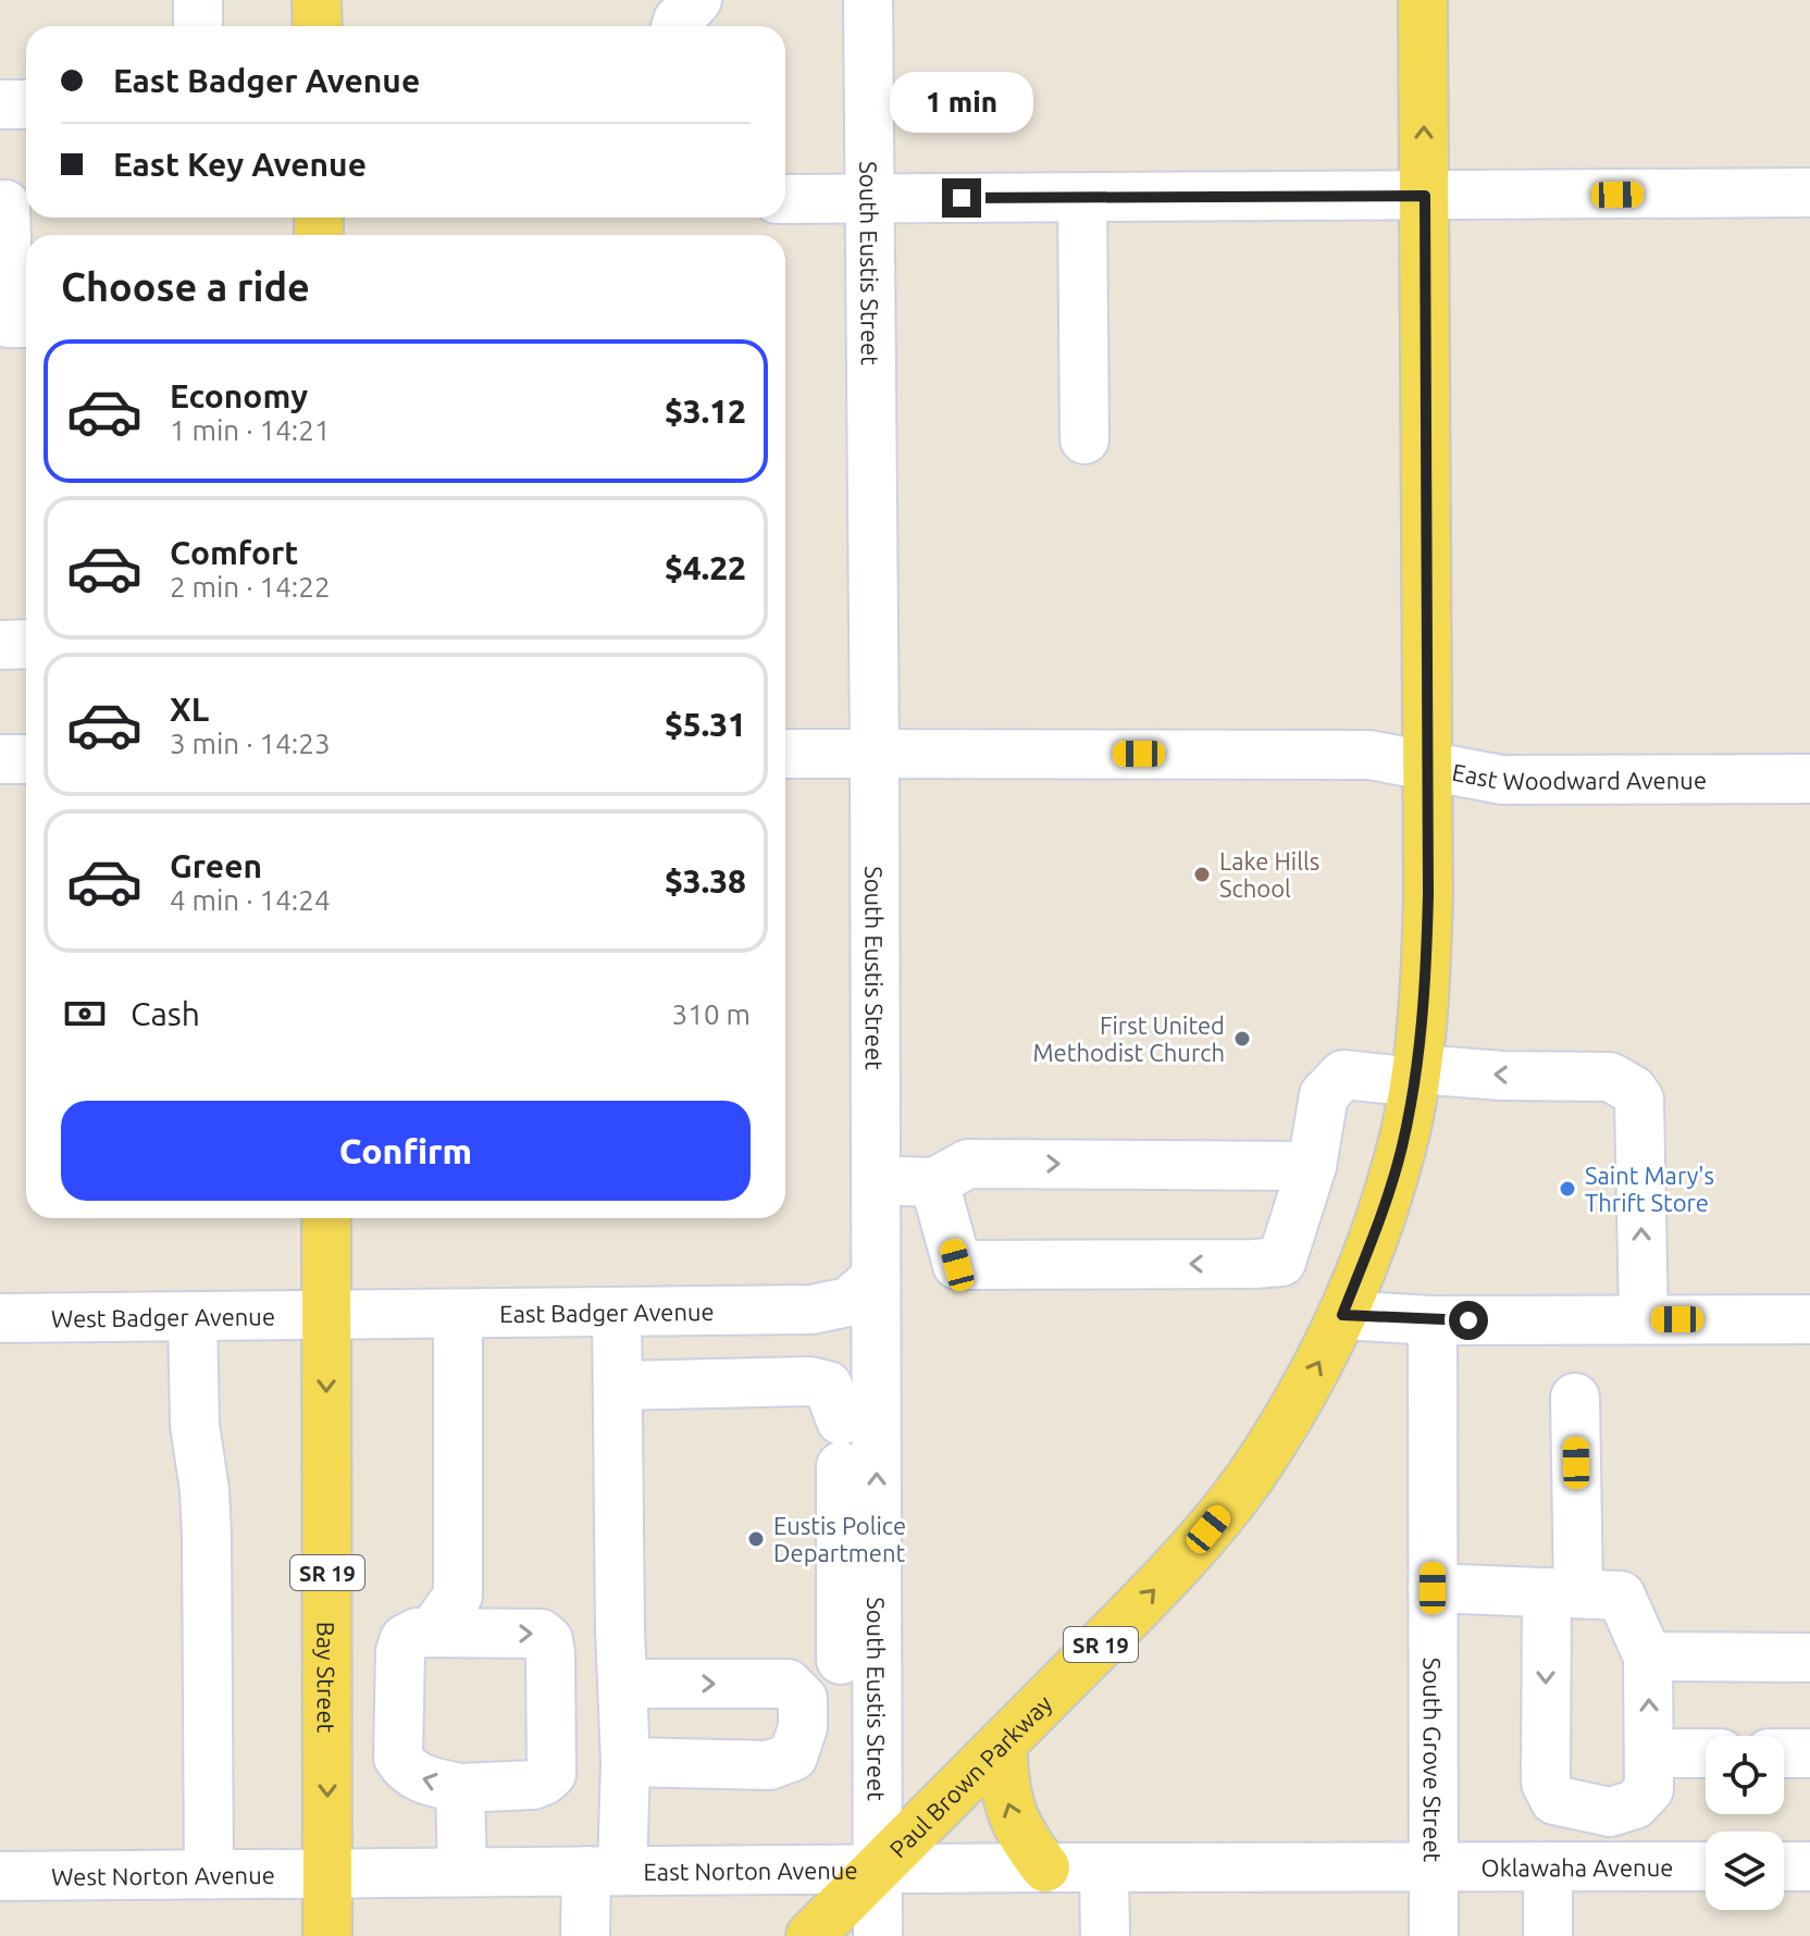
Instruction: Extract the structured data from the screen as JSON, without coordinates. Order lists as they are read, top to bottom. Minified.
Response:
{"streets":{"main road":["SR 19","Bay Street","Paul Brown Parkway"],"street":["South Eustis Street","East Woodward Avenue","East Badger Avenue","West Badger Avenue","South Grove Street","Oklawaha Avenue","East Norton Avenue","West Norton Avenue"]},"crossings":[["South Eustis Street","East Woodward Avenue"],["South Eustis Street","East Badger Avenue"],["South Eustis Street","Paul Brown Parkway"],["South Eustis Street","East Norton Avenue"],["East Woodward Avenue","SR 19"],["East Badger Avenue","West Badger Avenue"],["East Badger Avenue","Bay Street"],["West Badger Avenue","Bay Street"],["SR 19","Paul Brown Parkway"],["Bay Street","East Norton Avenue"],["Bay Street","West Norton Avenue"],["South Grove Street","Oklawaha Avenue"],["South Grove Street","East Norton Avenue"],["Paul Brown Parkway","East Norton Avenue"],["Oklawaha Avenue","East Norton Avenue"],["East Norton Avenue","West Norton Avenue"]],"one_way":["Bay Street","Paul Brown Parkway"],"places":["Lake Hills School","First United Methodist Church","Saint Mary's Thrift Store","Eustis Police Department"],"page":{"banner":["East Badger Avenue","East Key Avenue"],"bubble":"1 min","heading":"Choose a ride","list":[{"name":"Economy","note":"1 min · 14:21","value":"$3.12"},{"name":"Comfort","note":"2 min · 14:22","value":"$4.22"},{"name":"XL","note":"3 min · 14:23","value":"$5.31"},{"name":"Green","note":"4 min · 14:24","value":"$3.38"}],"pay":["Cash","310 m"],"buttons":"Confirm"}}
